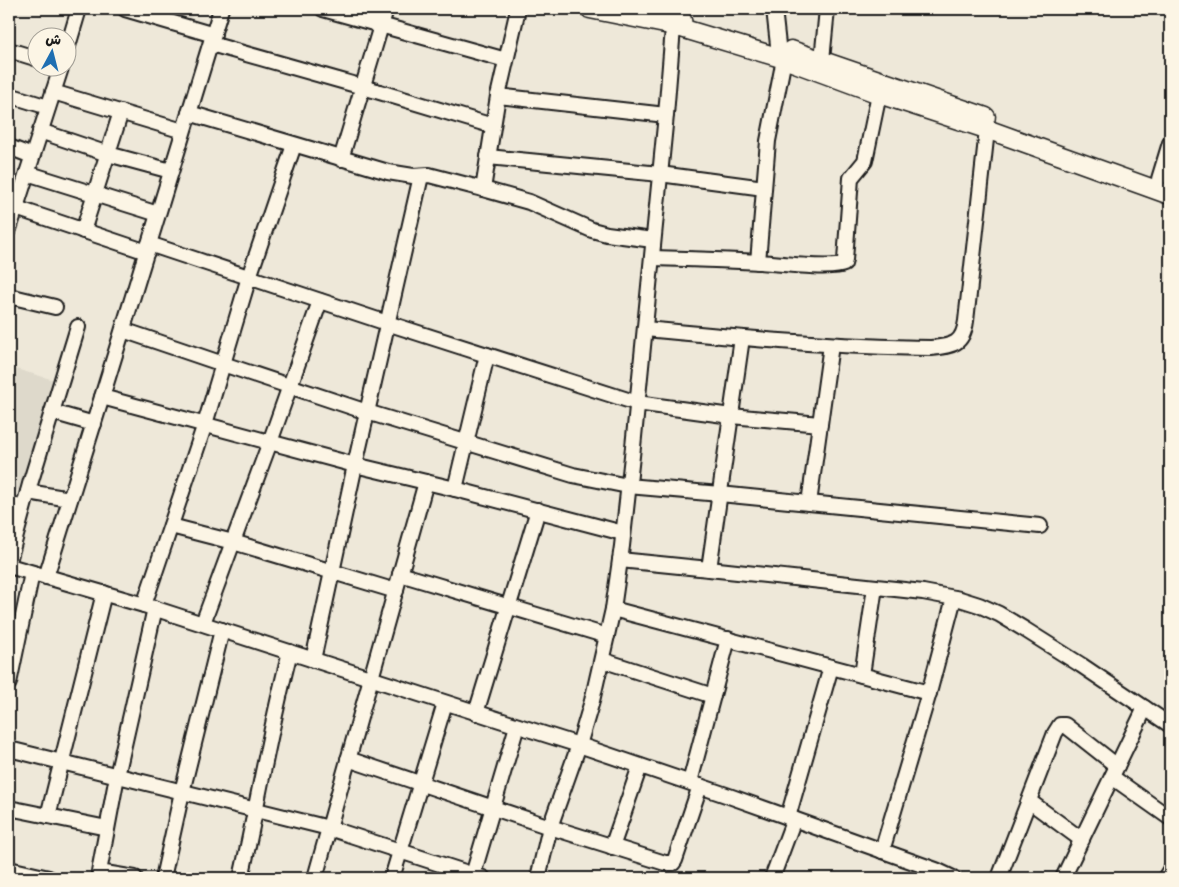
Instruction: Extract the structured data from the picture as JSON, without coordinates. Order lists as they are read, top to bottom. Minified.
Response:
{"north":"top"}
